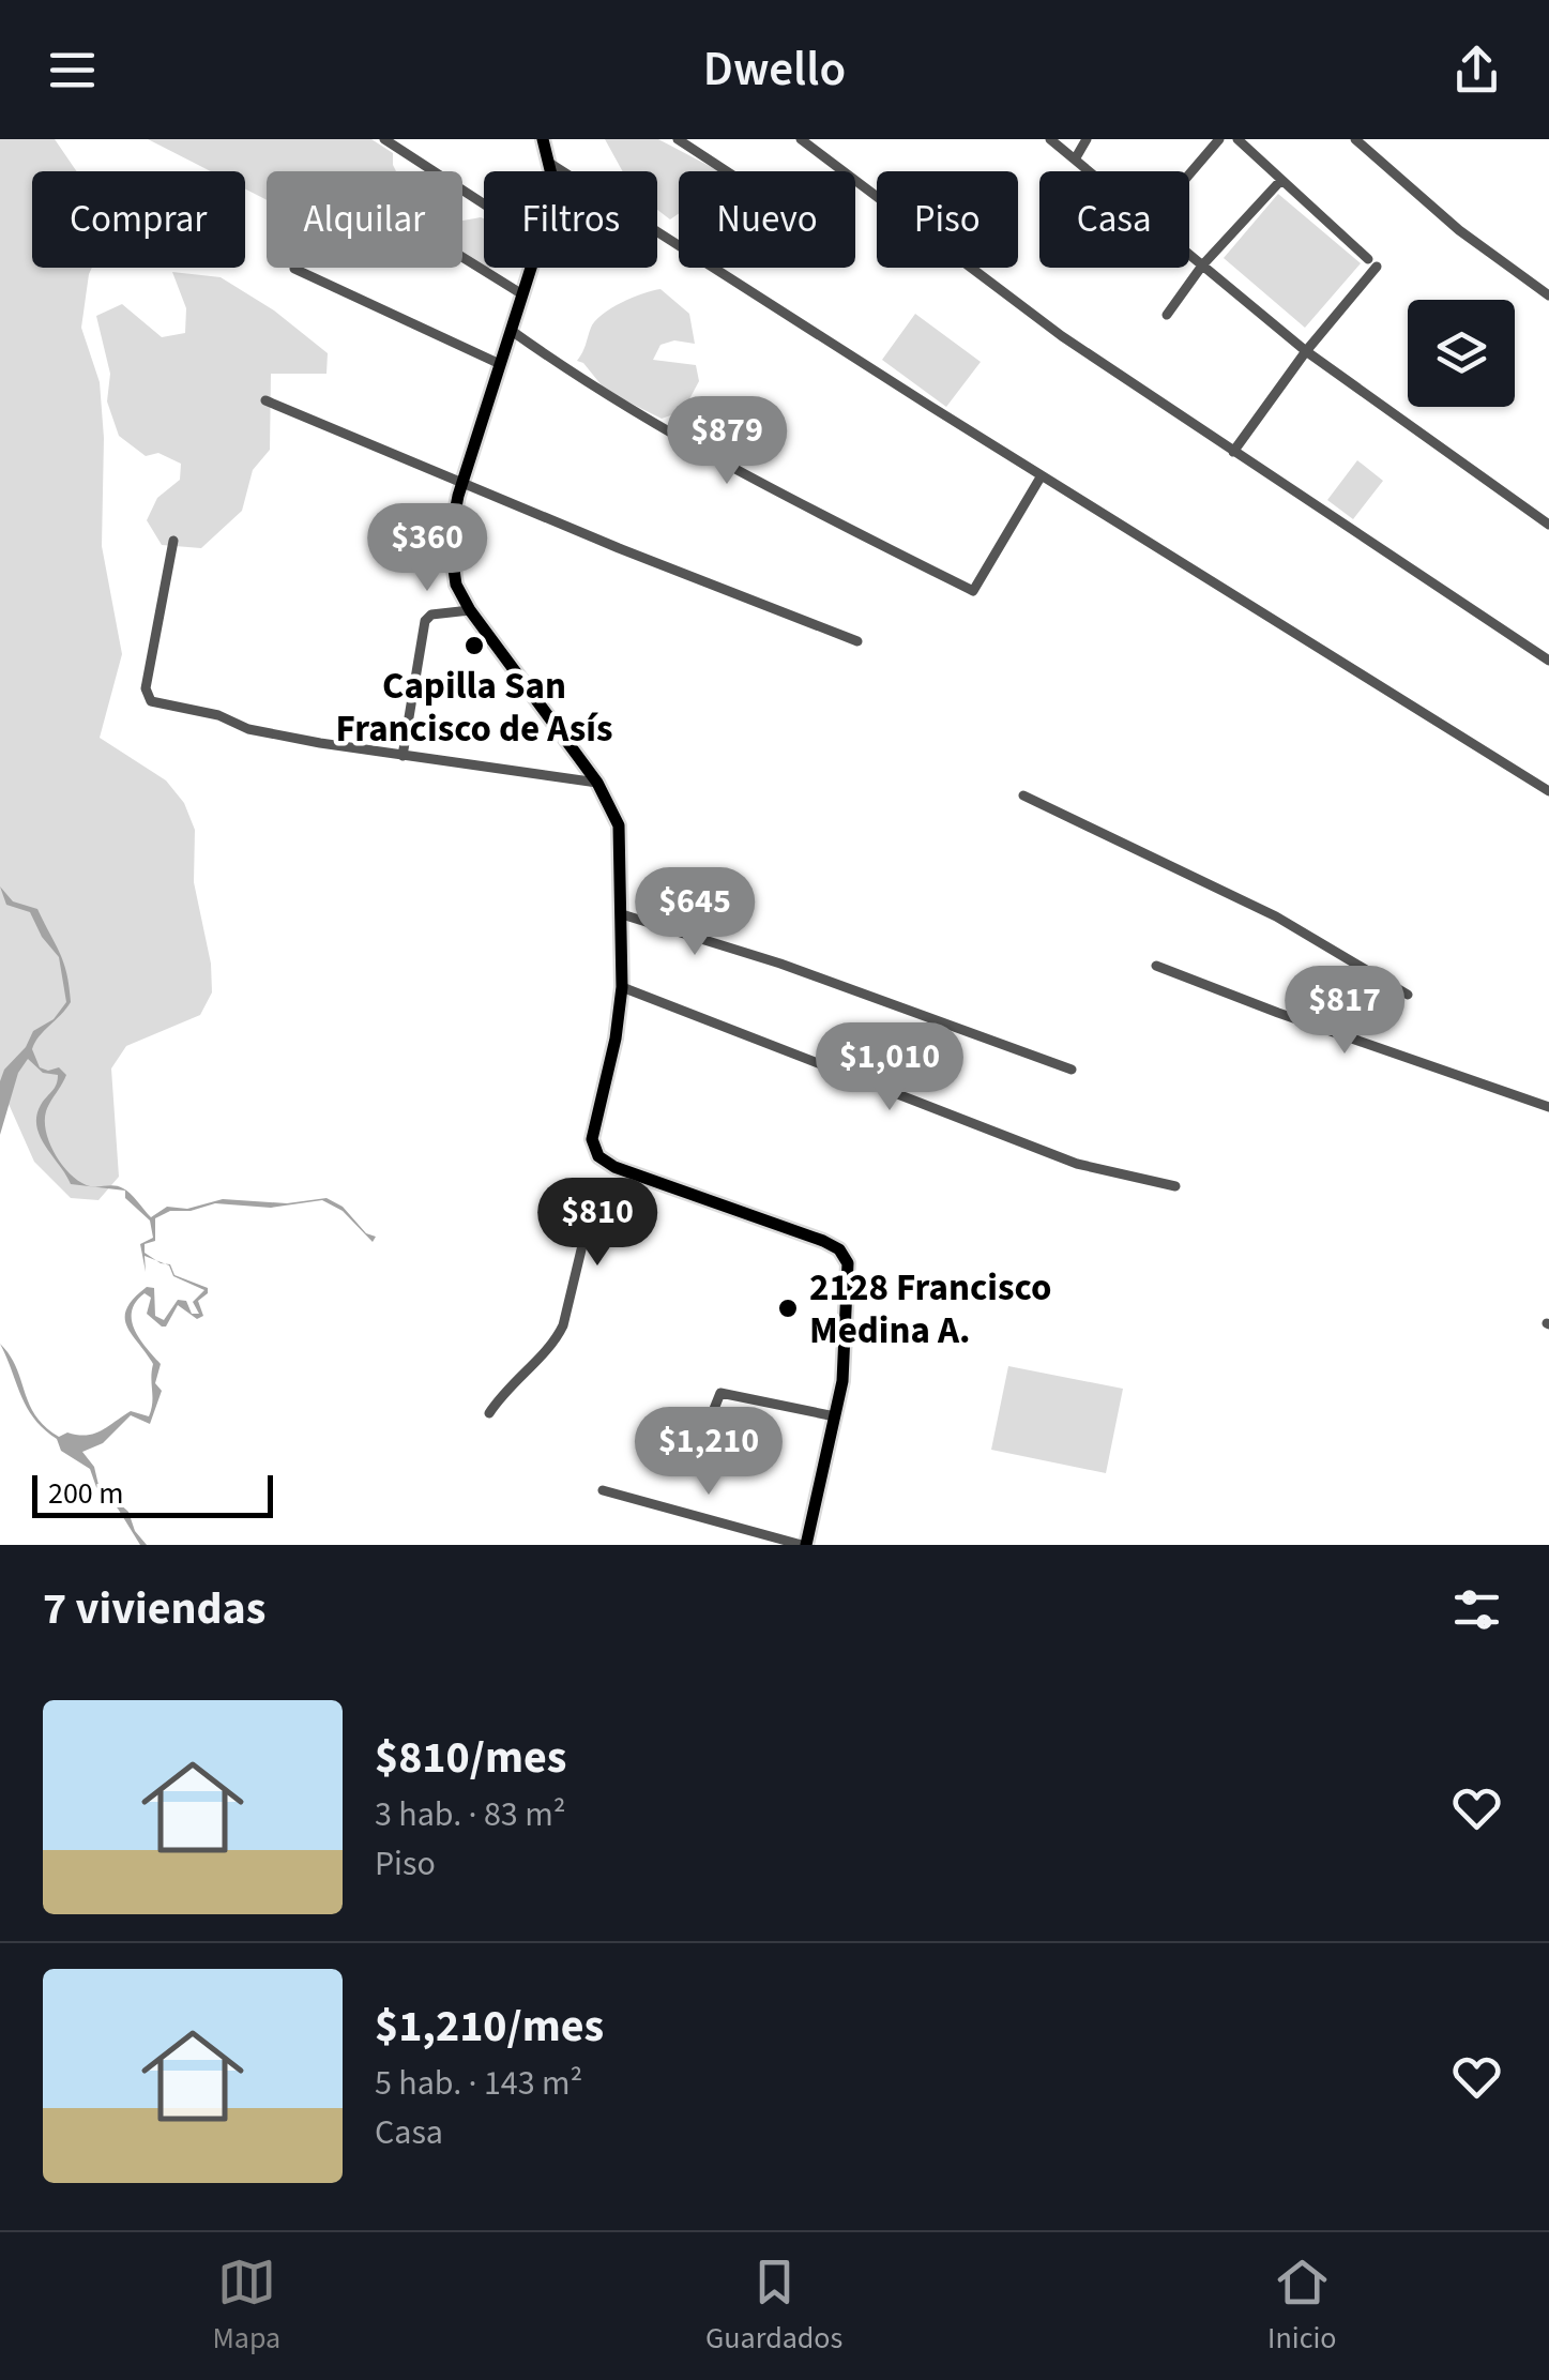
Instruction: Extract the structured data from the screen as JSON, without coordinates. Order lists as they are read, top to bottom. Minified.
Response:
{"places":["Capilla San Francisco de Asís","2128 Francisco Medina A."],"scale_bar":"200 m","page":{"header":"Dwello","chip":["Comprar","Alquilar","Filtros","Nuevo","Piso","Casa"],"price":["$879","$360","$645","$817","$1,010","$810","$1,210"],"scale":"200 m","heading":"7 viviendas","list":[{"name":"$810/mes","note":"3 hab. · 83 m² · Piso"},{"name":"$1,210/mes","note":"5 hab. · 143 m² · Casa"}],"tabs":["Mapa","Guardados","Inicio"]}}
